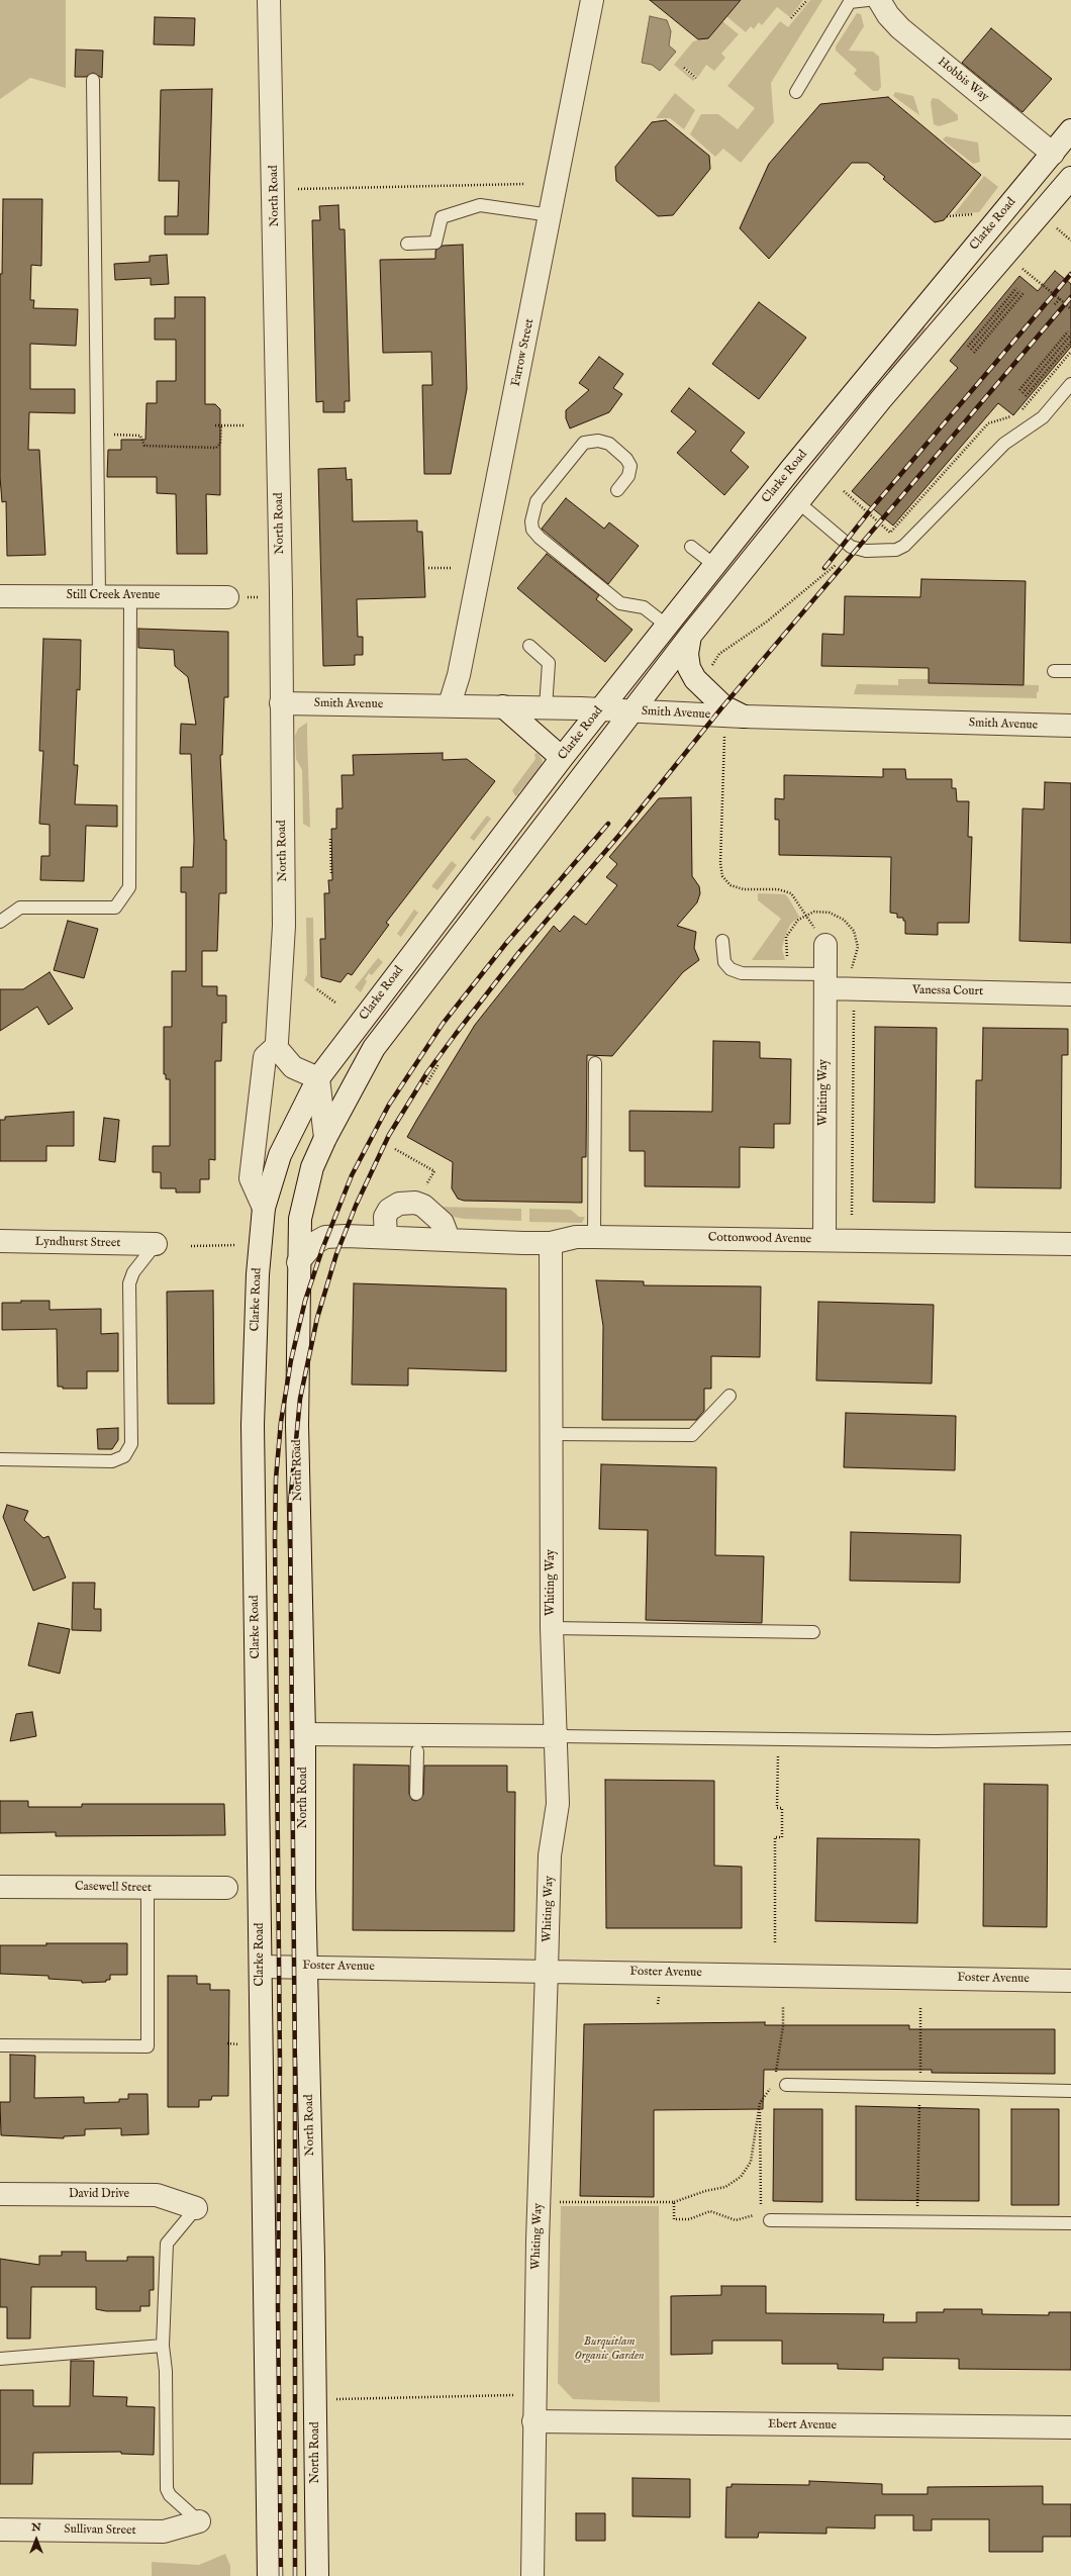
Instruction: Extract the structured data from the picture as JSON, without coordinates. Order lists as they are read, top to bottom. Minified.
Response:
{"streets":{"street":["Hobbis Way","North Road","Clarke Road","Farrow Street","Still Creek Avenue","Smith Avenue","Vanessa Court","Whiting Way","Cottonwood Avenue","Lyndhurst Street","Casewell Street","Foster Avenue","David Drive","Ebert Avenue","Sullivan Street"]},"crossings":[["Hobbis Way","Clarke Road"],["North Road","Smith Avenue"],["North Road","Cottonwood Avenue"],["North Road","Foster Avenue"],["Clarke Road","Smith Avenue"],["Clarke Road","Foster Avenue"],["Farrow Street","Smith Avenue"],["Vanessa Court","Whiting Way"],["Whiting Way","Cottonwood Avenue"],["Whiting Way","Foster Avenue"],["Whiting Way","Ebert Avenue"]],"parks":["Burquitlam Organic Garden"],"north":"top"}
